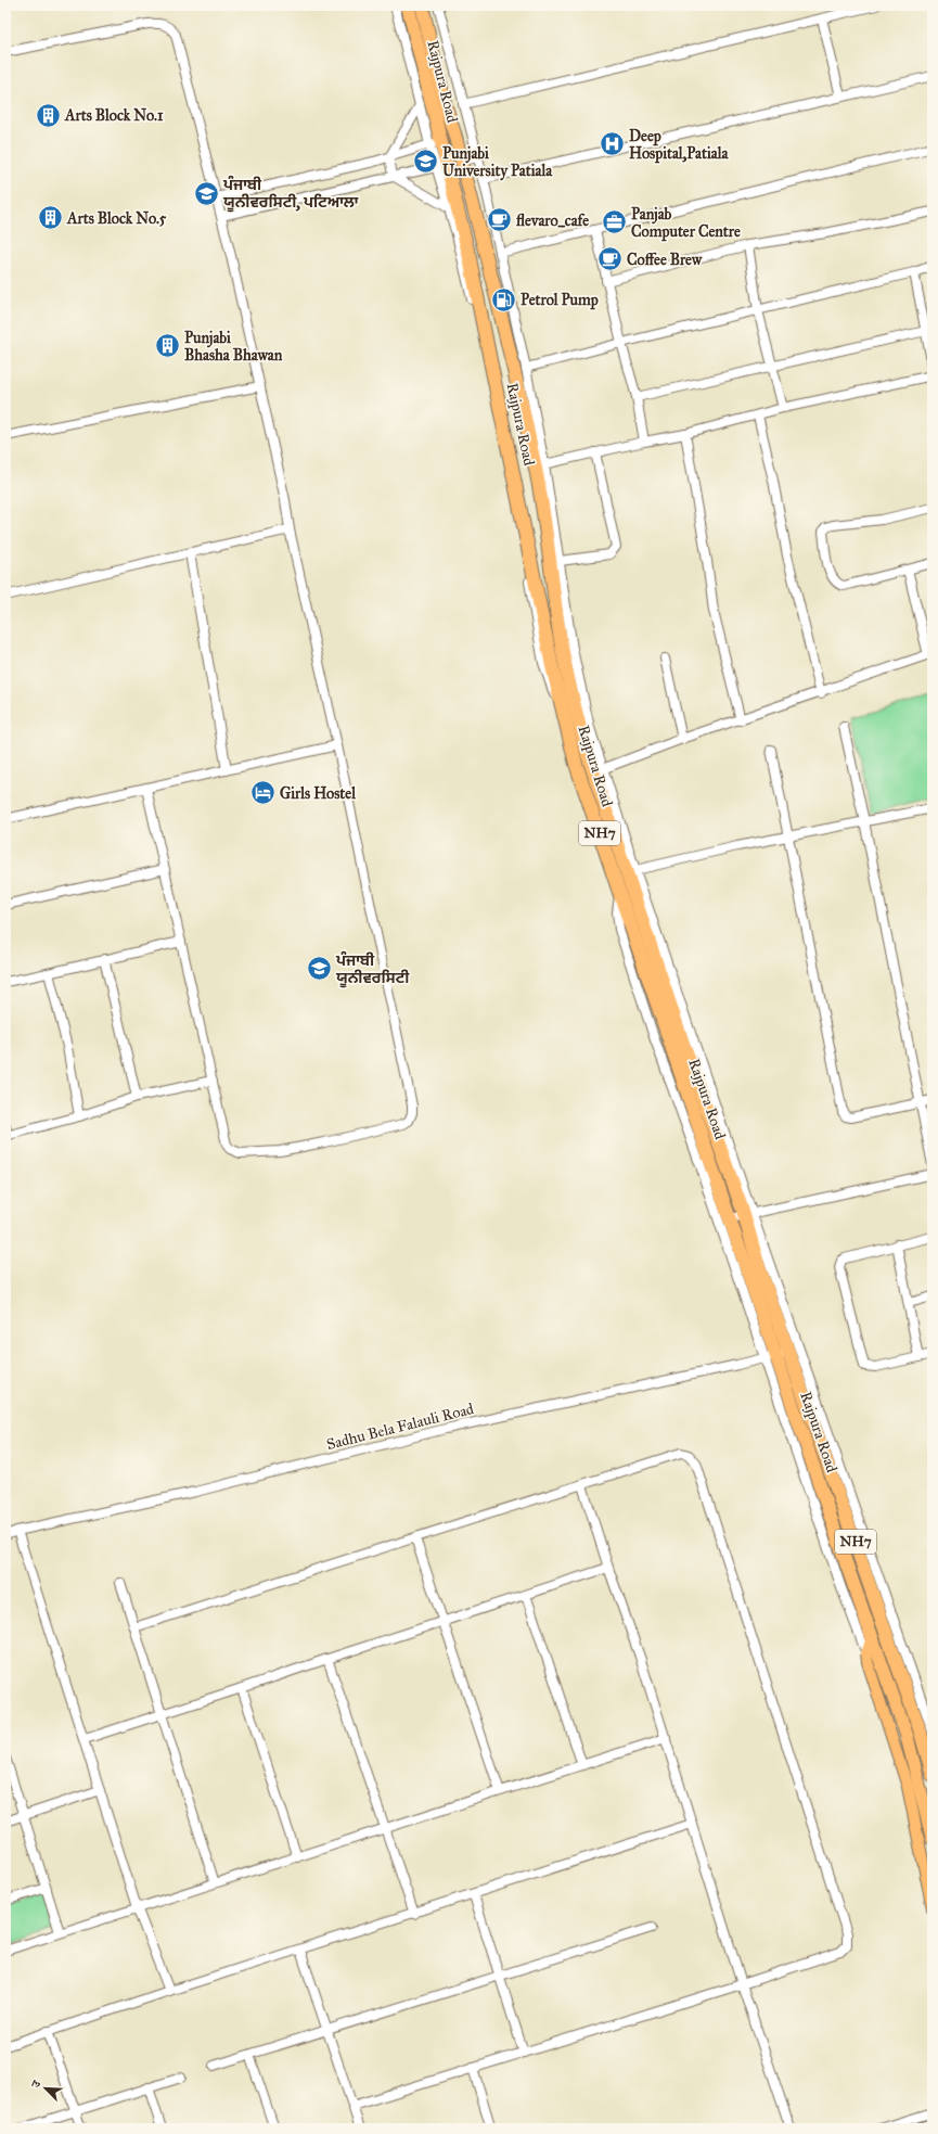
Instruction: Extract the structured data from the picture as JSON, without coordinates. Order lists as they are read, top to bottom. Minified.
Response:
{"streets":{"highway":["Rajpura Road","NH7"],"street":["Sadhu Bela Falauli Road"]},"crossings":[["Rajpura Road","NH7"],["Rajpura Road","Sadhu Bela Falauli Road"],["NH7","Sadhu Bela Falauli Road"]],"places":{"building":["Arts Block No.1","Arts Block No.5","Punjabi Bhasha Bhawan"],"hospital":["Deep Hospital,Patiala"],"school or university":["Punjabi University Patiala","ਪੰਜਾਬੀ ਯੂਨੀਵਰਸਿਟੀ, ਪਟਿਆਲਾ","ਪੰਜਾਬੀ ਯੂਨੀਵਰਸਿਟੀ"],"cafe":["flevaro_cafe","Coffee Brew"],"office":["Panjab Computer Centre"],"fuel station":["Petrol Pump"],"hotel":["Girls Hostel"]},"north":"top left"}
